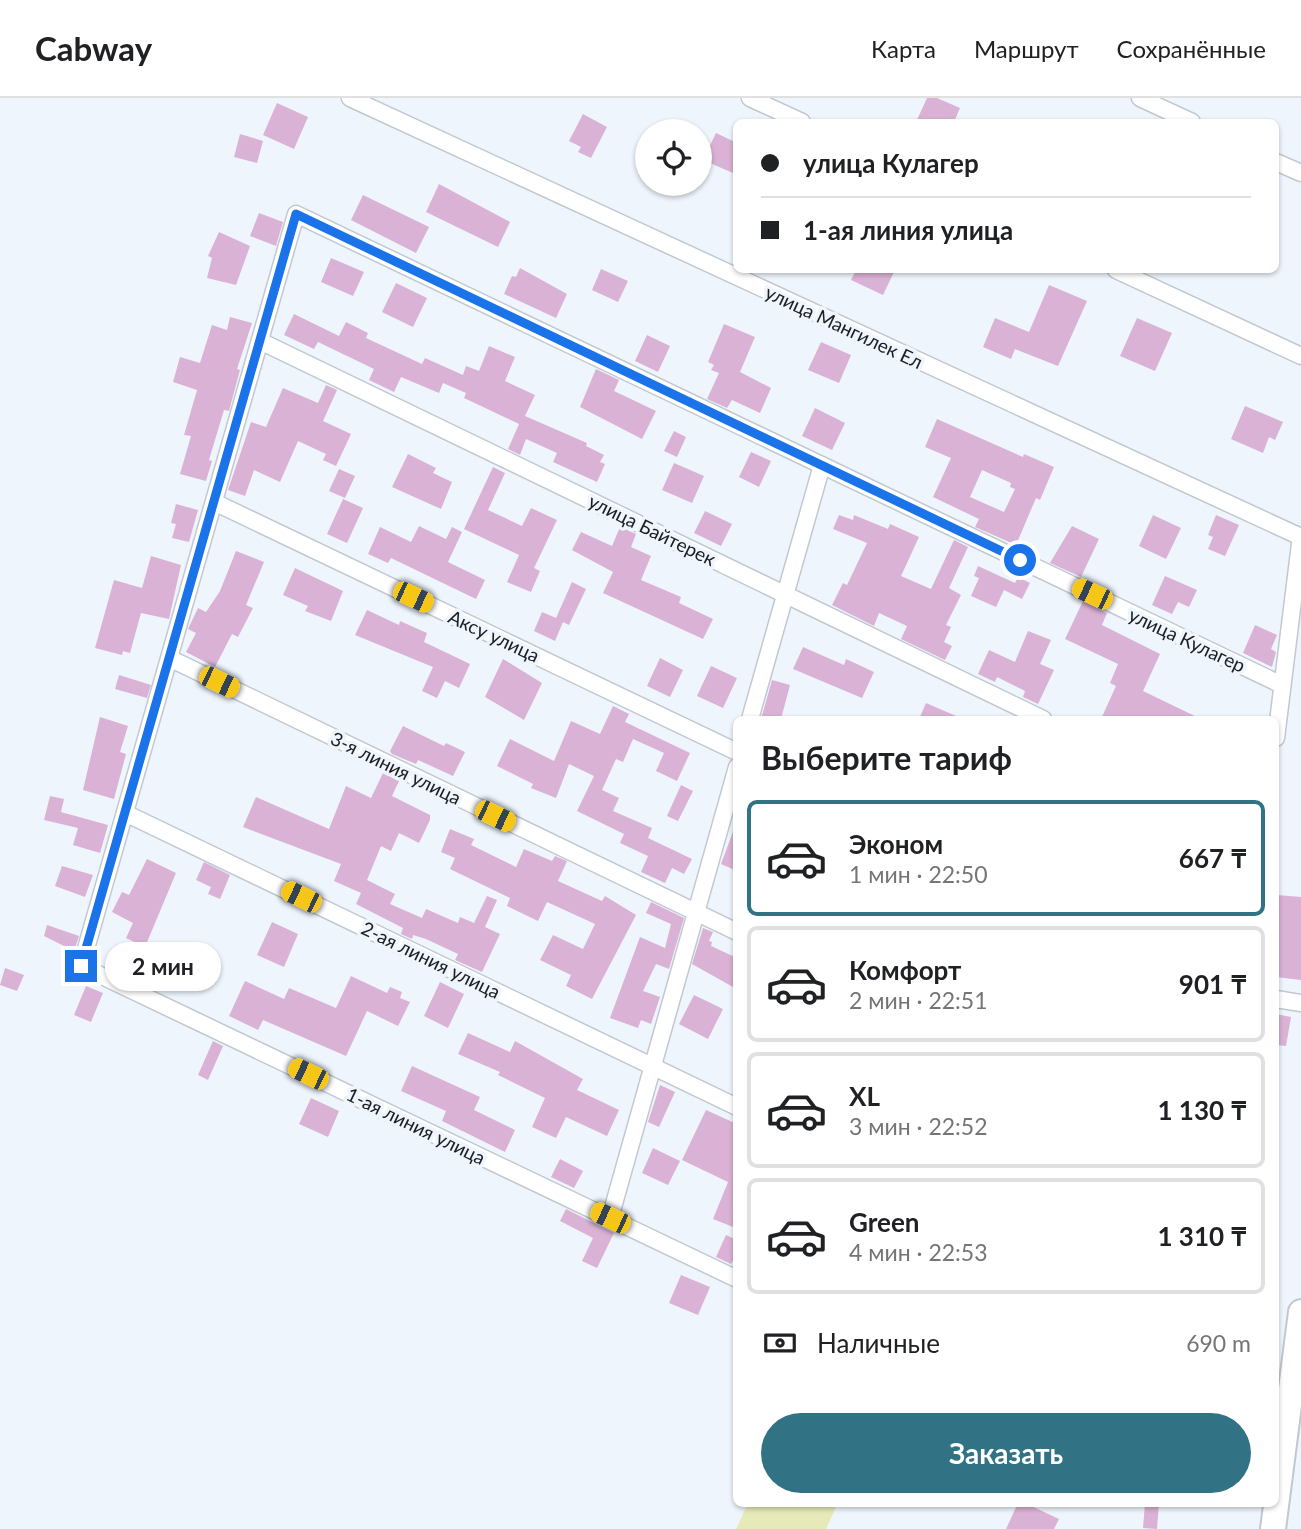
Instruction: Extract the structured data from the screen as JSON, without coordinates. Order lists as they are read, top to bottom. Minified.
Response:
{"streets":{"street":["улица Мангилек Ел","улица Байтерек","Аксу улица","улица Кулагер","3-я линия улица","2-ая линия улица","1-ая линия улица"]},"crossings":[["улица Байтерек","1-ая линия улица"],["Аксу улица","1-ая линия улица"],["улица Кулагер","1-ая линия улица"],["3-я линия улица","1-ая линия улица"],["2-ая линия улица","1-ая линия улица"]],"page":{"header":"Cabway","nav":["Карта","Маршрут","Сохранённые"],"banner":["улица Кулагер","1-ая линия улица"],"heading":"Выберите тариф","list":[{"name":"Эконом","note":"1 мин · 22:50","value":"667 ₸"},{"name":"Комфорт","note":"2 мин · 22:51","value":"901 ₸"},{"name":"XL","note":"3 мин · 22:52","value":"1 130 ₸"},{"name":"Green","note":"4 мин · 22:53","value":"1 310 ₸"}],"bubble":"2 мин","pay":["Наличные","690 m"],"buttons":"Заказать"}}
